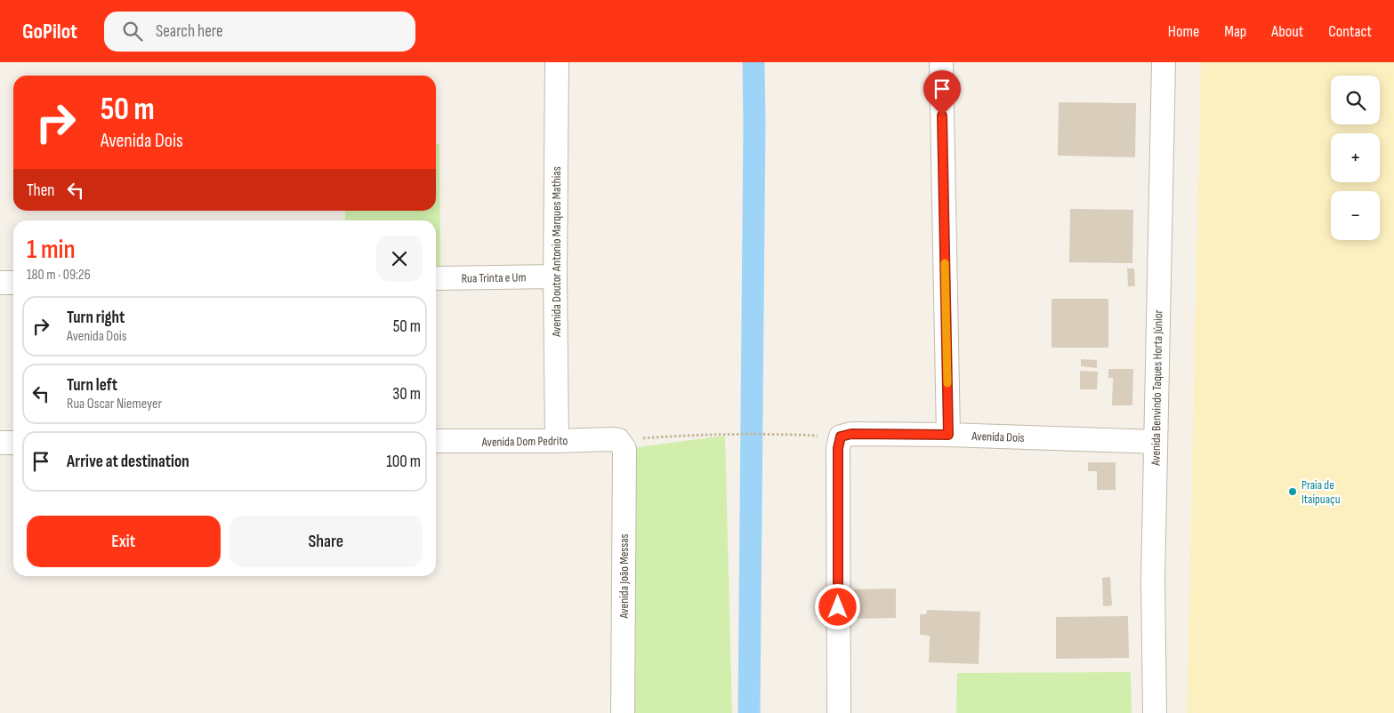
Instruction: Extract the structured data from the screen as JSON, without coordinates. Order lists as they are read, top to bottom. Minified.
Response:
{"streets":{"street":["Avenida Doutor Antonio Marques Mathias","Rua Trinta e Um","Avenida Benvindo Taques Horta Júnior","Avenida Dois","Avenida Dom Pedrito","Avenida João Messas"]},"crossings":[["Avenida Doutor Antonio Marques Mathias","Rua Trinta e Um"],["Avenida Doutor Antonio Marques Mathias","Avenida Dom Pedrito"],["Avenida Benvindo Taques Horta Júnior","Avenida Dois"],["Avenida Dom Pedrito","Avenida João Messas"]],"places":["Praia de Itaipuaçu"],"page":{"header":"GoPilot","search":"Search here","nav":["Home","Map","About","Contact"],"map_buttons":["+","−"],"turn":["50 m","Avenida Dois"],"then":"Then","heading":["1 min","180 m · 09:26"],"list":[{"name":"Turn right","note":"Avenida Dois","value":"50 m"},{"name":"Turn left","note":"Rua Oscar Niemeyer","value":"30 m"},{"name":"Arrive at destination","value":"100 m"}],"buttons":["Exit","Share"]}}
